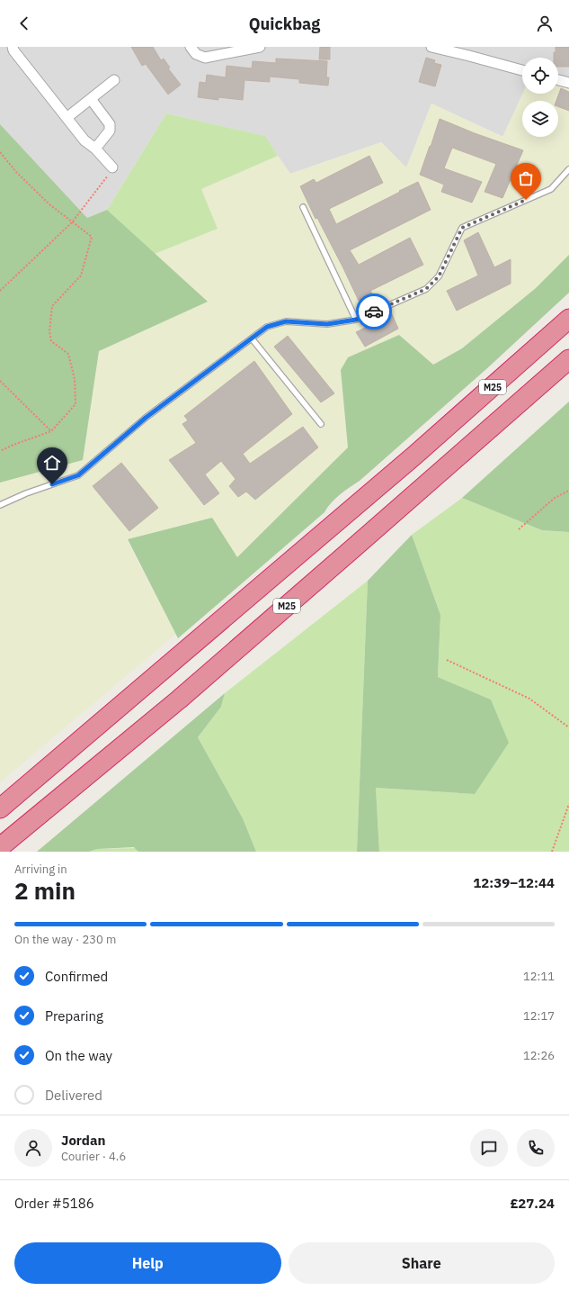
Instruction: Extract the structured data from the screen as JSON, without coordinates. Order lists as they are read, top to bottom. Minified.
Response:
{"streets":{"highway":["M25"]},"page":{"header":"Quickbag","heading":["2 min","Arriving in","12:39–12:44"],"panel":["Jordan","Courier · 4.6","Order #5186","£27.24"],"bar":"On the way · 230 m","list":[["Confirmed","12:11"],["Preparing","12:17"],["On the way","12:26"],"Delivered"],"buttons":["Help","Share"]}}
